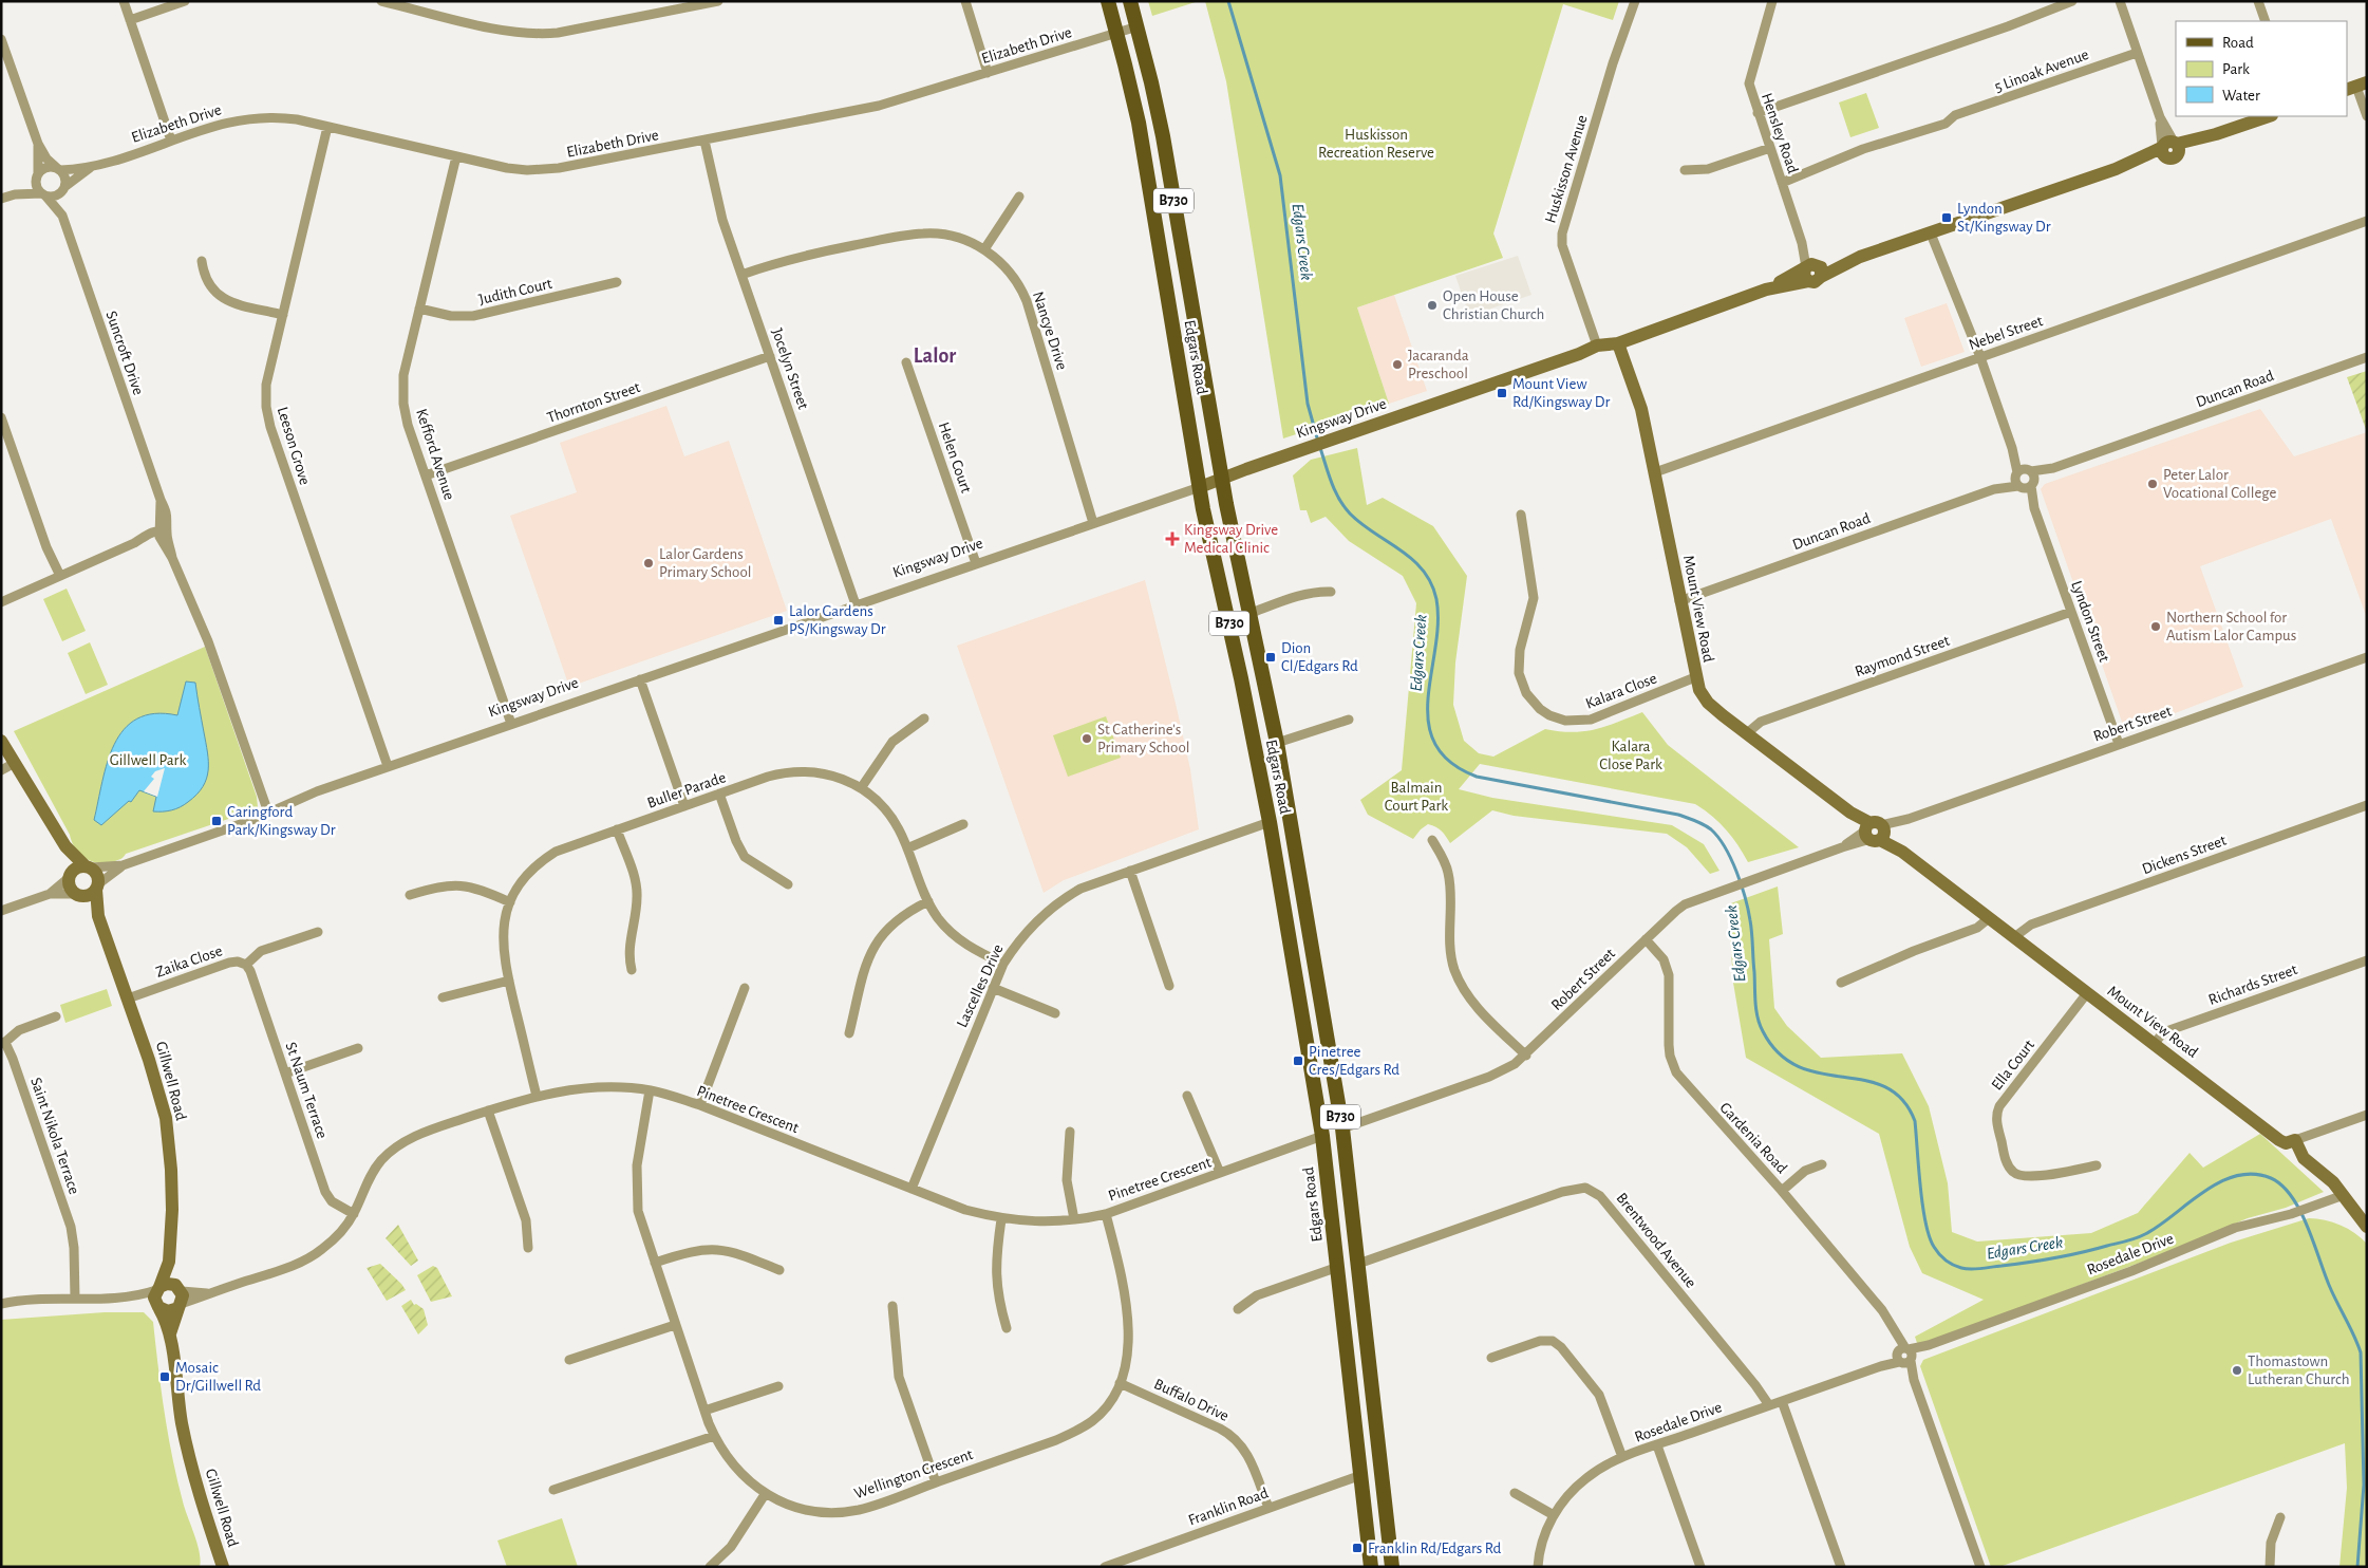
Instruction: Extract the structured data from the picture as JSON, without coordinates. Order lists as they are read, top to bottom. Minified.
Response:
{"streets":{"main road":["B730","Edgars Road"],"street":["Elizabeth Drive","5 Linoak Avenue","Hensley Road","Huskisson Avenue","Judith Court","Nancye Drive","Nebel Street","Suncroft Drive","Jocelyn Street","Duncan Road","Thornton Street","Kingsway Drive","Leeson Grove","Kefford Avenue","Helen Court","Mount View Road","Lyndon Street","Raymond Street","Kalara Close","Robert Street","Buller Parade","Dickens Street","Zaika Close","Richards Street","Lascelles Drive","Ella Court","Gillwell Road","St Naum Terrace","Pinetree Crescent","Saint Nikola Terrace","Gardenia Road","Brentwood Avenue","Rosedale Drive","Buffalo Drive","Wellington Crescent","Franklin Road"]},"crossings":[["Elizabeth Drive","Suncroft Drive"],["Elizabeth Drive","Edgars Road"],["Elizabeth Drive","Jocelyn Street"],["Elizabeth Drive","Leeson Grove"],["Elizabeth Drive","Kefford Avenue"],["5 Linoak Avenue","Hensley Road"],["Hensley Road","Kingsway Drive"],["Huskisson Avenue","Kingsway Drive"],["Judith Court","Kefford Avenue"],["Nancye Drive","Jocelyn Street"],["Nancye Drive","Kingsway Drive"],["Nebel Street","Mount View Road"],["Nebel Street","Lyndon Street"],["Edgars Road","Kingsway Drive"],["Edgars Road","Robert Street"],["Edgars Road","Lascelles Drive"],["Edgars Road","Pinetree Crescent"],["Edgars Road","Brentwood Avenue"],["Edgars Road","Franklin Road"],["Jocelyn Street","Thornton Street"],["Jocelyn Street","Kingsway Drive"],["Duncan Road","Mount View Road"],["Duncan Road","Lyndon Street"],["Thornton Street","Kefford Avenue"],["Kingsway Drive","Leeson Grove"],["Kingsway Drive","Kefford Avenue"],["Kingsway Drive","Helen Court"],["Kingsway Drive","Mount View Road"],["Kingsway Drive","Lyndon Street"],["Kingsway Drive","Gillwell Road"],["Mount View Road","Raymond Street"],["Mount View Road","Kalara Close"],["Mount View Road","Robert Street"],["Mount View Road","Dickens Street"],["Mount View Road","Richards Street"],["Mount View Road","Ella Court"],["Lyndon Street","Raymond Street"],["Lyndon Street","Robert Street"],["Robert Street","Gardenia Road"],["Buller Parade","Lascelles Drive"],["Buller Parade","Pinetree Crescent"],["Zaika Close","Gillwell Road"],["Zaika Close","St Naum Terrace"],["Lascelles Drive","Pinetree Crescent"],["Gillwell Road","Pinetree Crescent"],["St Naum Terrace","Pinetree Crescent"],["Pinetree Crescent","Wellington Crescent"],["Gardenia Road","Rosedale Drive"],["Brentwood Avenue","Rosedale Drive"],["Buffalo Drive","Wellington Crescent"],["Buffalo Drive","Franklin Road"]],"districts":["Lalor"],"water":["Edgars Creek"],"parks":["Huskisson Recreation Reserve","Kalara Close Park","Gillwell Park","Balmain Court Park"],"places":{"transit":["Lyndon St/Kingsway Dr","Mount View Rd/Kingsway Dr","Lalor Gardens PS/Kingsway Dr","Dion Cl/Edgars Rd","Caringford Park/Kingsway Dr","Pinetree Cres/Edgars Rd","Mosaic Dr/Gillwell Rd","Franklin Rd/Edgars Rd"],"other":["Open House Christian Church","Jacaranda Preschool","Peter Lalor Vocational College","Lalor Gardens Primary School","Northern School for Autism Lalor Campus","St Catherine's Primary School","Thomastown Lutheran Church"],"health":["Kingsway Drive Medical Clinic"]},"legend":["Road","Park","Water"]}
